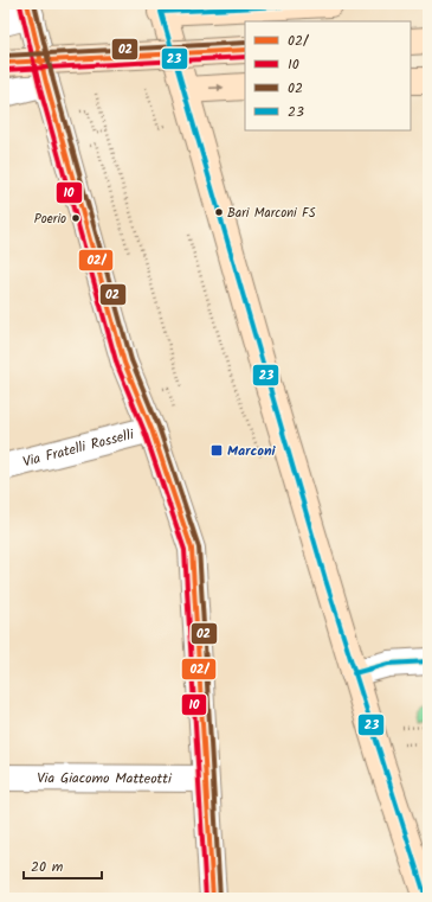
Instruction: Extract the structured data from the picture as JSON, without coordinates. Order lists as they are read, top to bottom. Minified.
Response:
{"streets":{"street":["Via Fratelli Rosselli","Via Giacomo Matteotti"]},"places":{"other":["Bari Marconi FS","Poerio"],"transit":["Marconi"]},"lines":["transit line 02/","transit line 02","transit line 23","transit line 10"],"legend":["02/","10","02","23"],"scale_bar":"20 m"}
